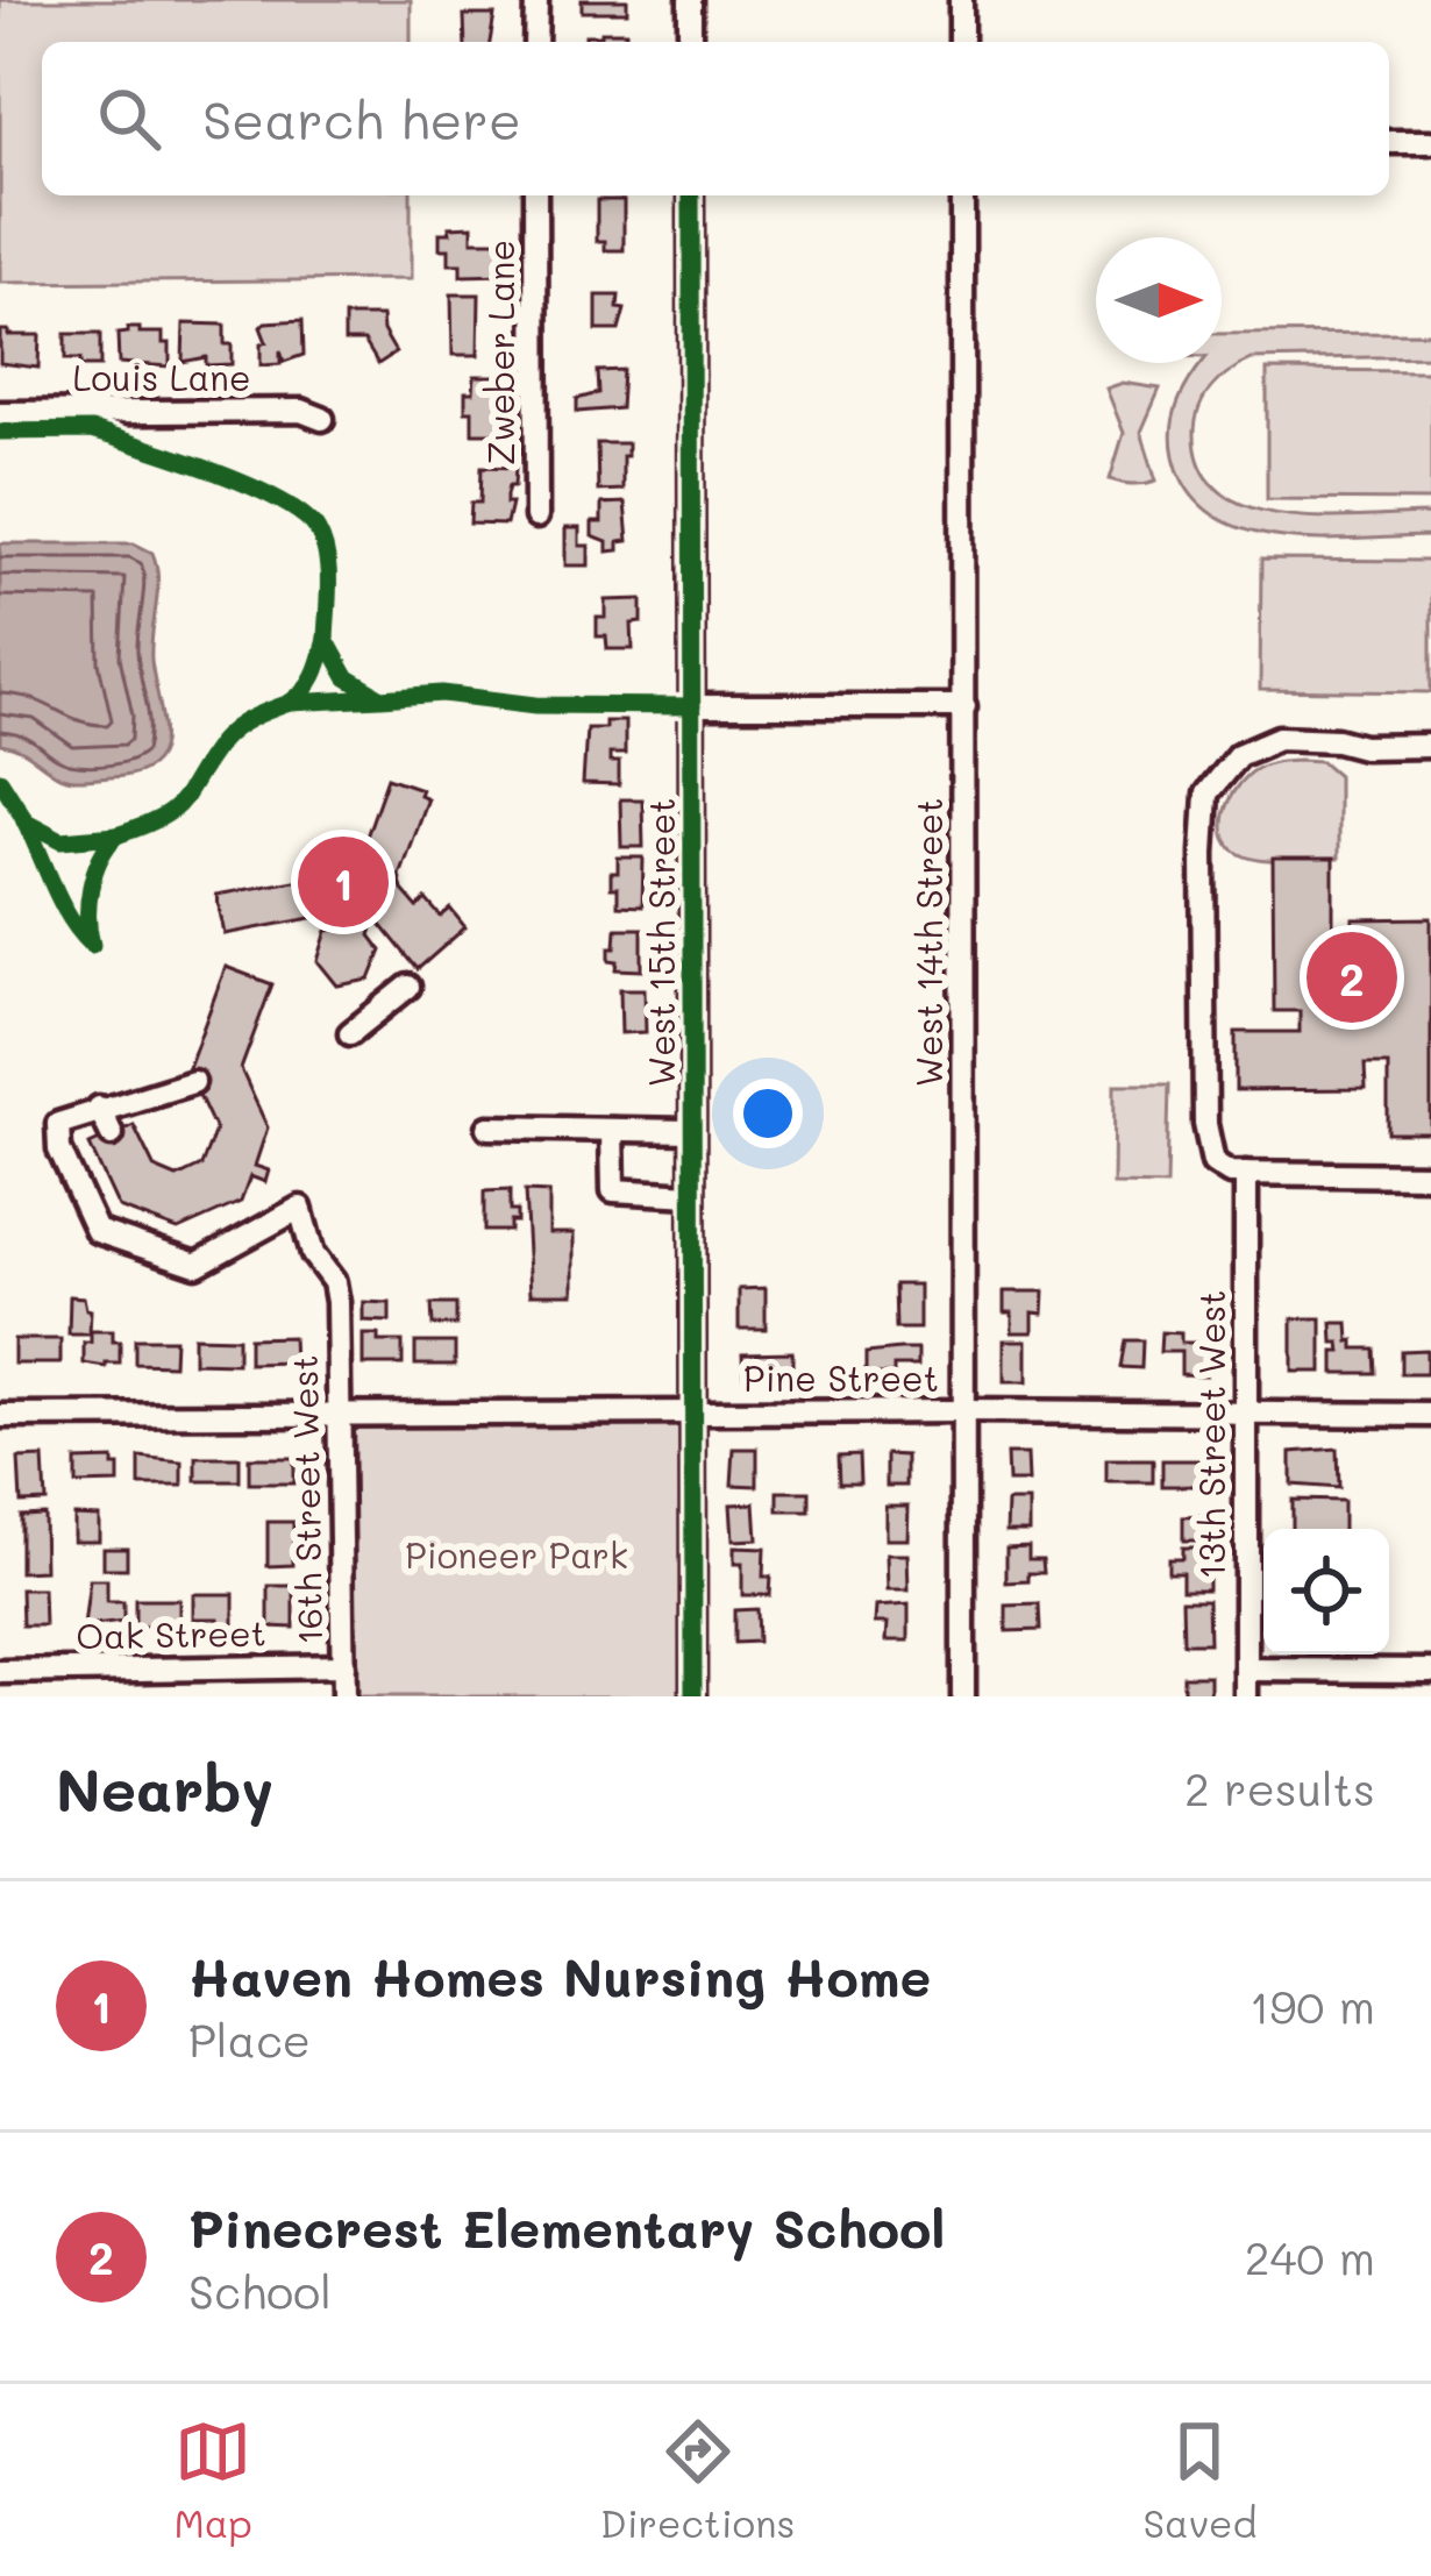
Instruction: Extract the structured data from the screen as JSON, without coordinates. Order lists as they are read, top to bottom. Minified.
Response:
{"streets":{"street":["Zweber Lane","Louis Lane","West 15th Street","West 14th Street","Pine Street","13th Street West","16th Street West","Oak Street"]},"crossings":[["West 15th Street","Pine Street"],["West 14th Street","Pine Street"],["Pine Street","13th Street West"],["Pine Street","16th Street West"],["16th Street West","Oak Street"]],"parks":["Pioneer Park"],"north":"right","page":{"search":"Search here","pins":["1","2"],"heading":["Nearby","2 results"],"list":[{"mark":"1","name":"Haven Homes Nursing Home","note":"Place","value":"190 m"},{"mark":"2","name":"Pinecrest Elementary School","note":"School","value":"240 m"}],"nav":["Map","Directions","Saved"]}}
